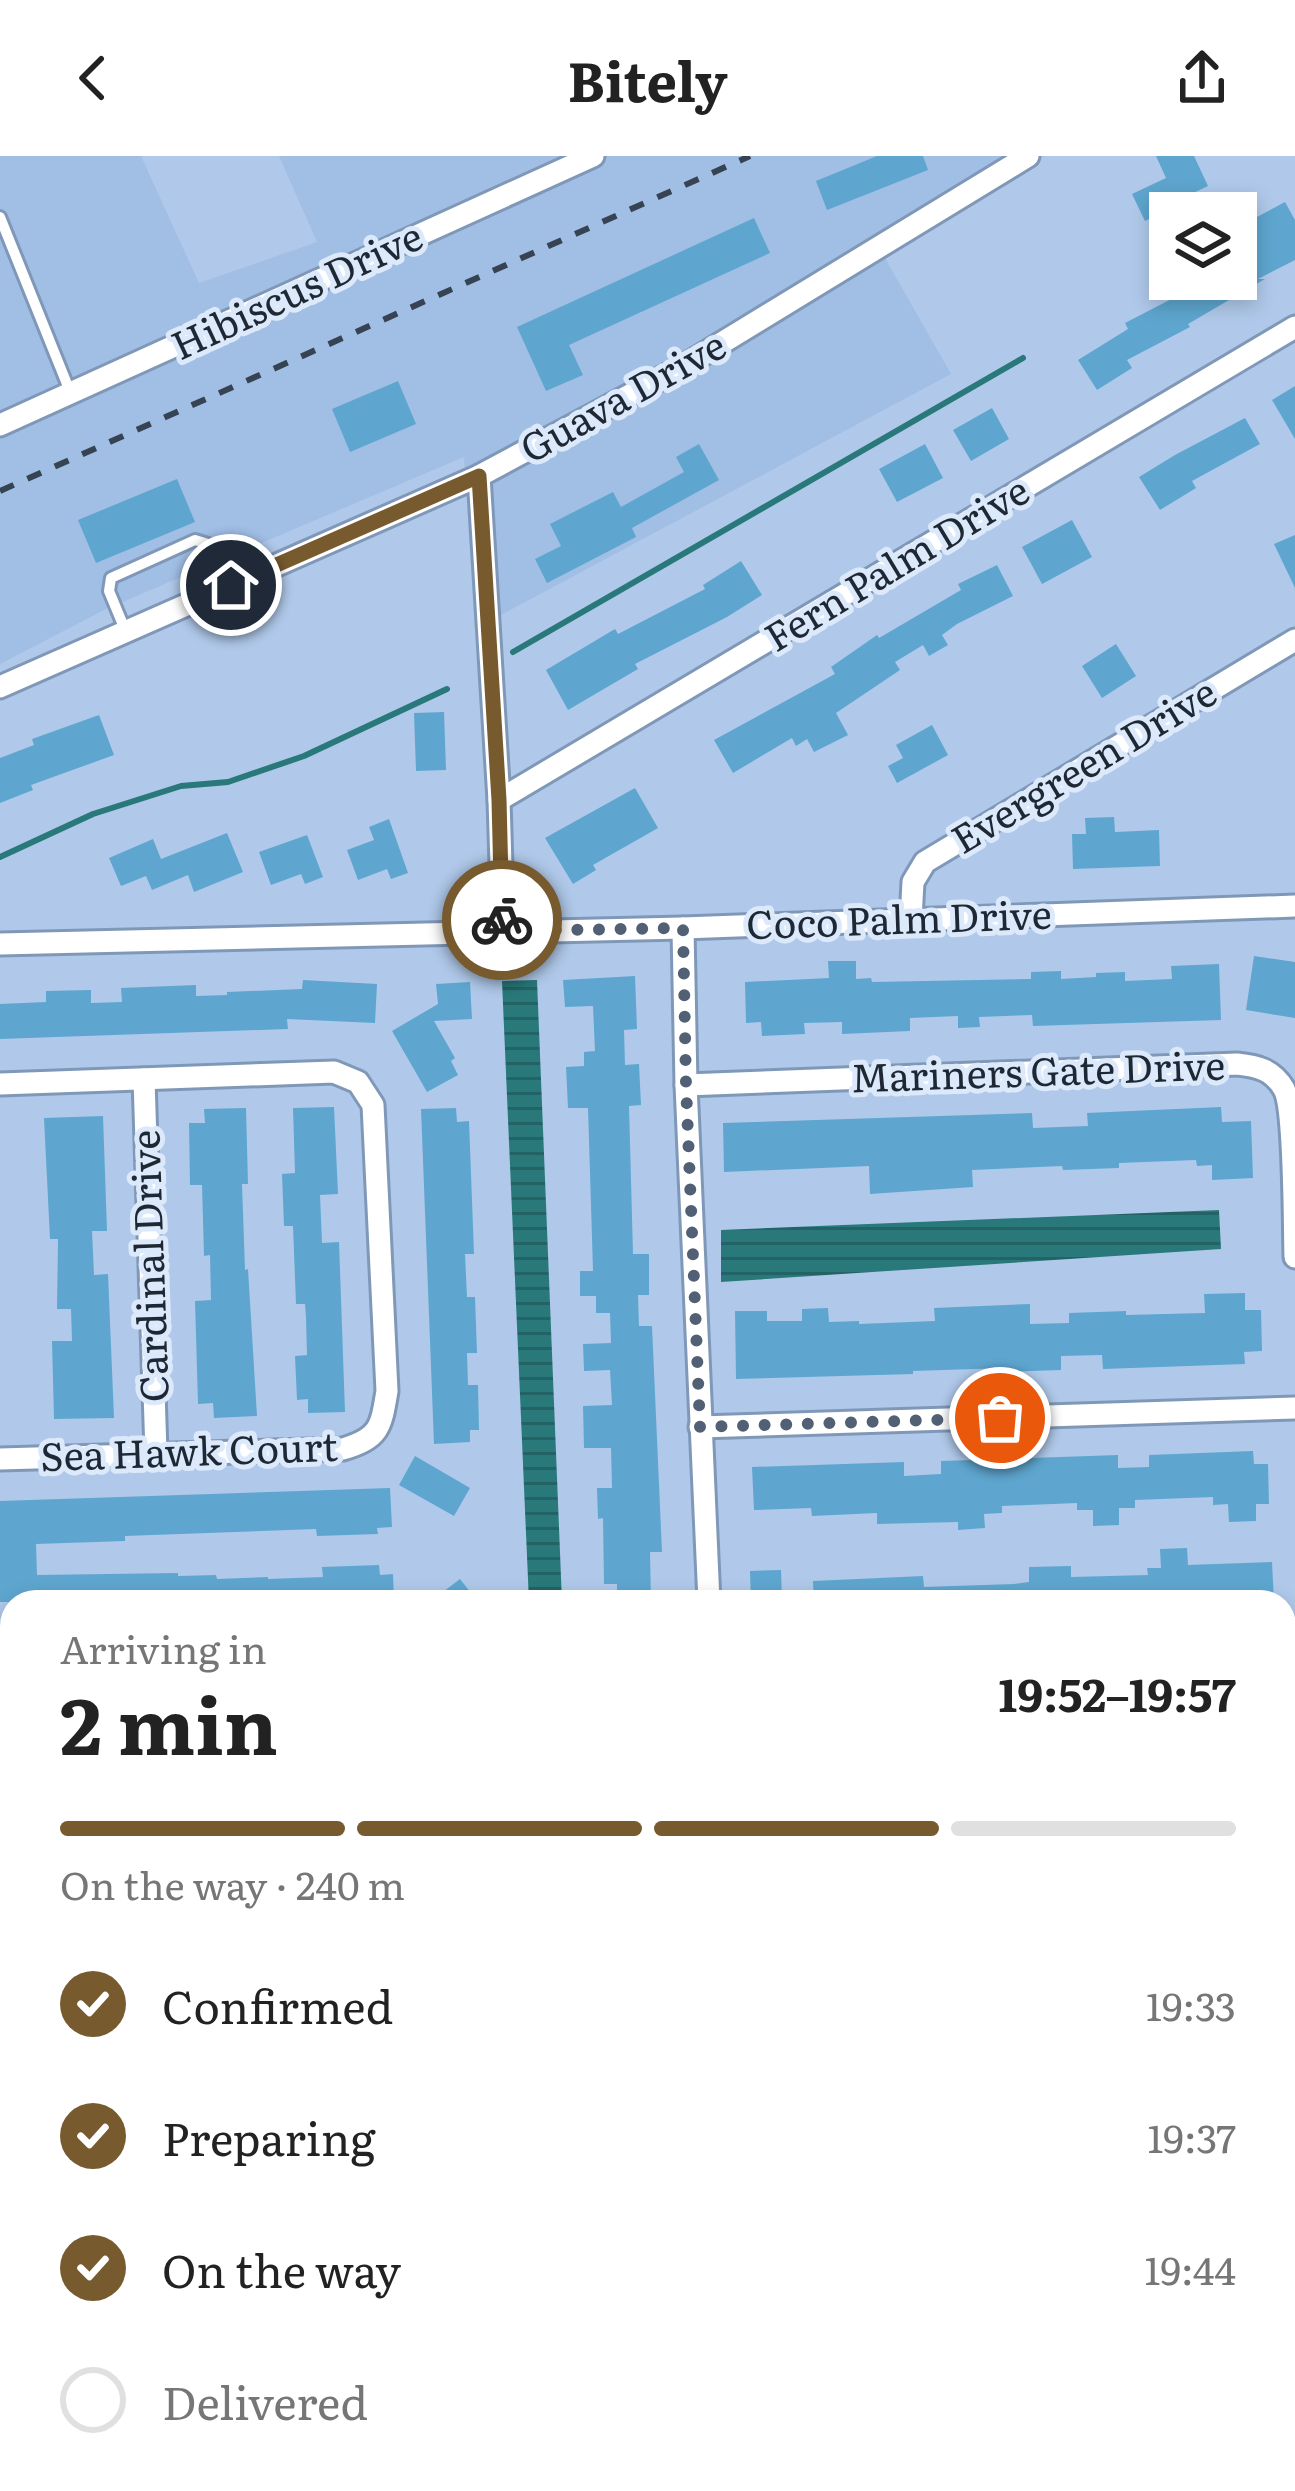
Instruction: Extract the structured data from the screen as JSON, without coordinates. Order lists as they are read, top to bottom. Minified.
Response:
{"streets":{"street":["Hibiscus Drive","Guava Drive","Fern Palm Drive","Evergreen Drive","Coco Palm Drive","Mariners Gate Drive","Cardinal Drive","Sea Hawk Court"]},"crossings":[["Evergreen Drive","Coco Palm Drive"],["Cardinal Drive","Sea Hawk Court"]],"page":{"header":"Bitely","heading":["2 min","Arriving in","19:52–19:57"],"bar":"On the way · 240 m","list":[["Confirmed","19:33"],["Preparing","19:37"],["On the way","19:44"],"Delivered"]}}
